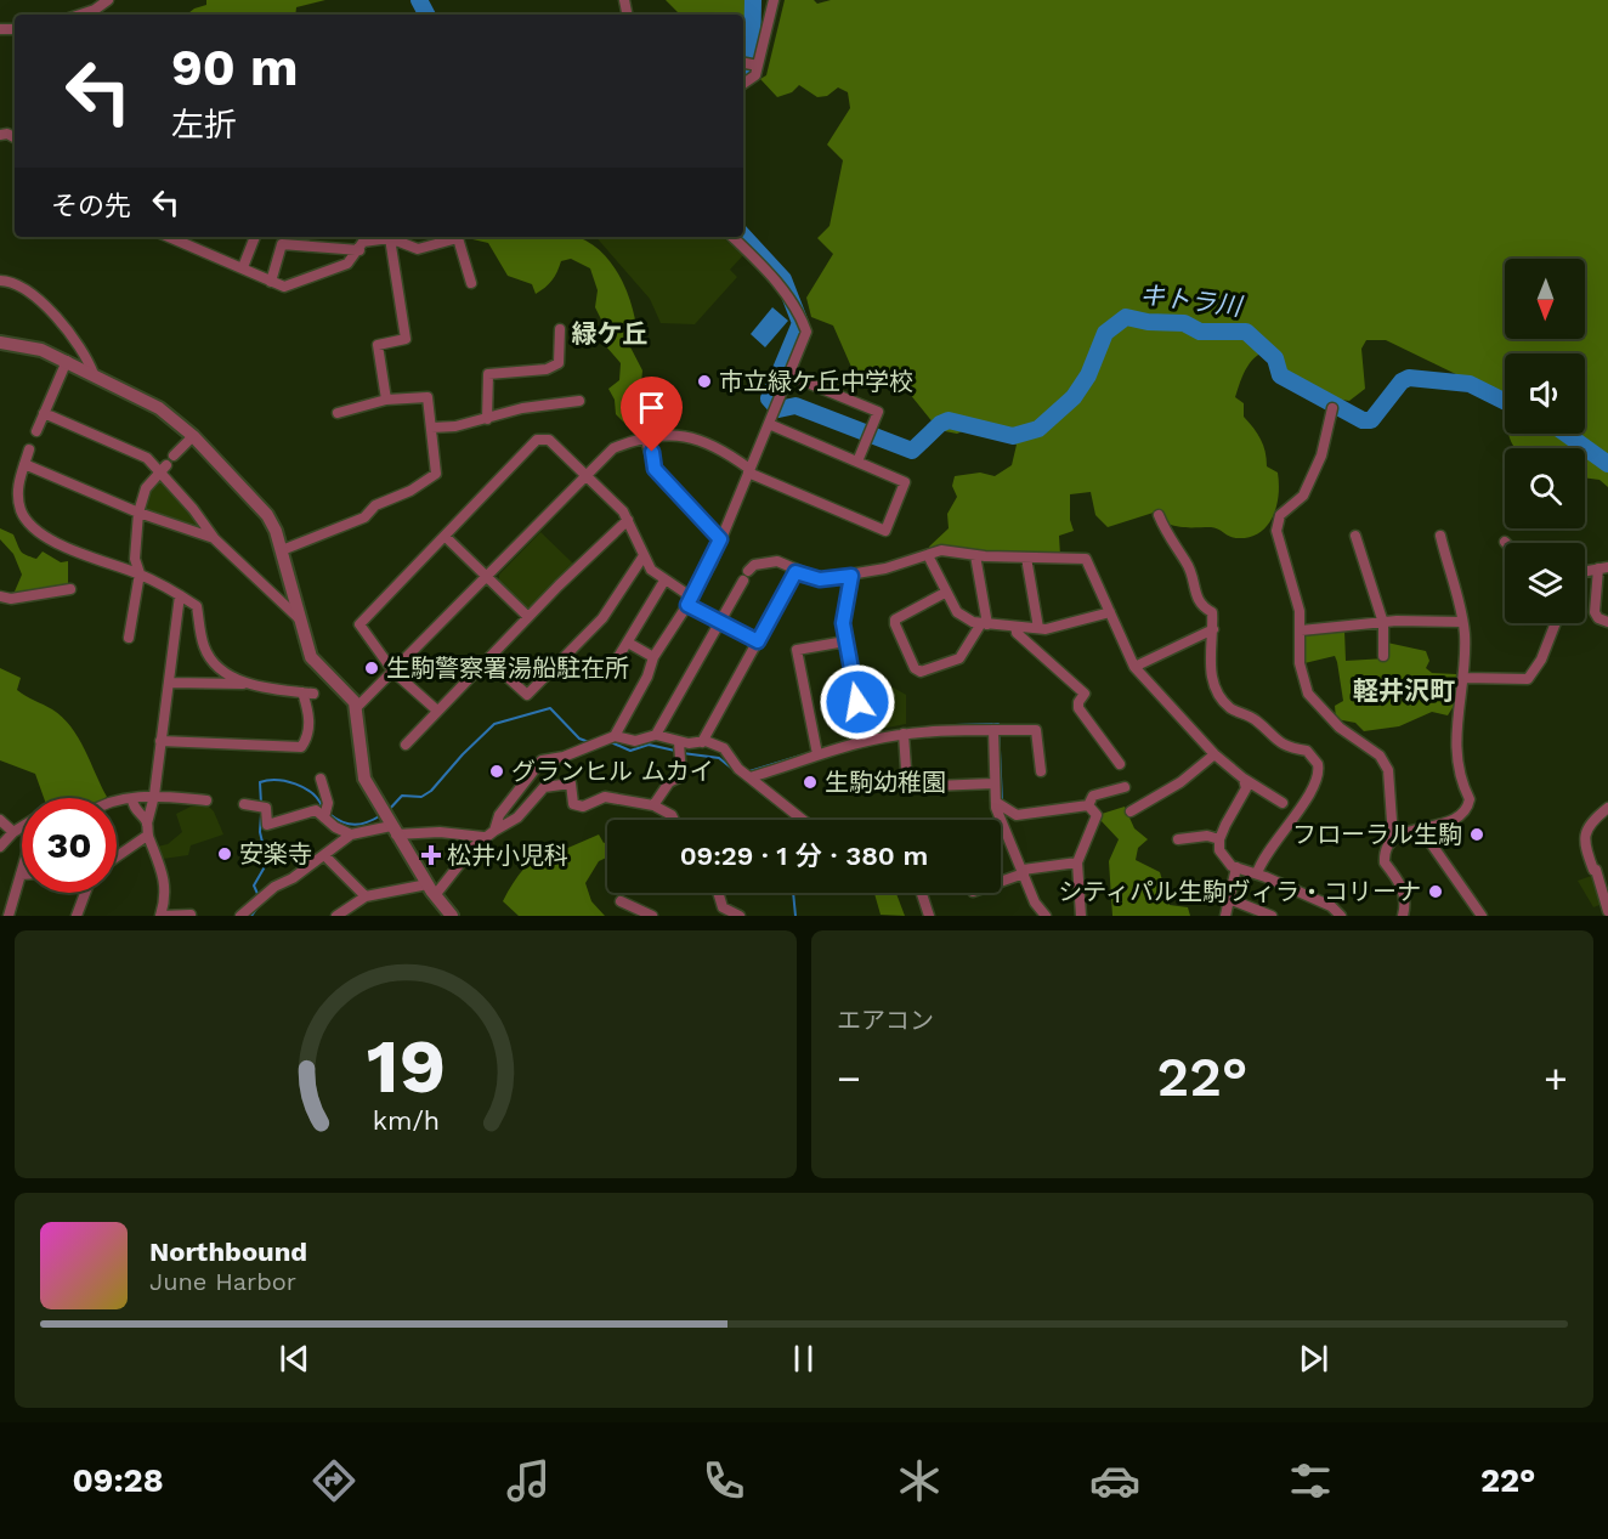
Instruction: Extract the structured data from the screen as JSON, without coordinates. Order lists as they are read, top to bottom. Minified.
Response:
{"districts":["緑ケ丘","軽井沢町"],"water":["キトラ川"],"places":{"other":["市立緑ケ丘中学校","生駒警察署湯船駐在所","グランヒル ムカイ","生駒幼稚園","フローラル生駒","安楽寺","シティパル生駒ヴィラ・コリーナ"],"health":["松井小児科"]},"north":"bottom","page":{"turn":["90 m","左折"],"then":"その先","limit":"30","trip":"09:29 · 1 分 · 380 m","tile":"エアコン","heat":["−","22°","+"],"song":["Northbound","June Harbor"],"tabs":["09:28","22°"],"gauge":["19","km/h"]}}
